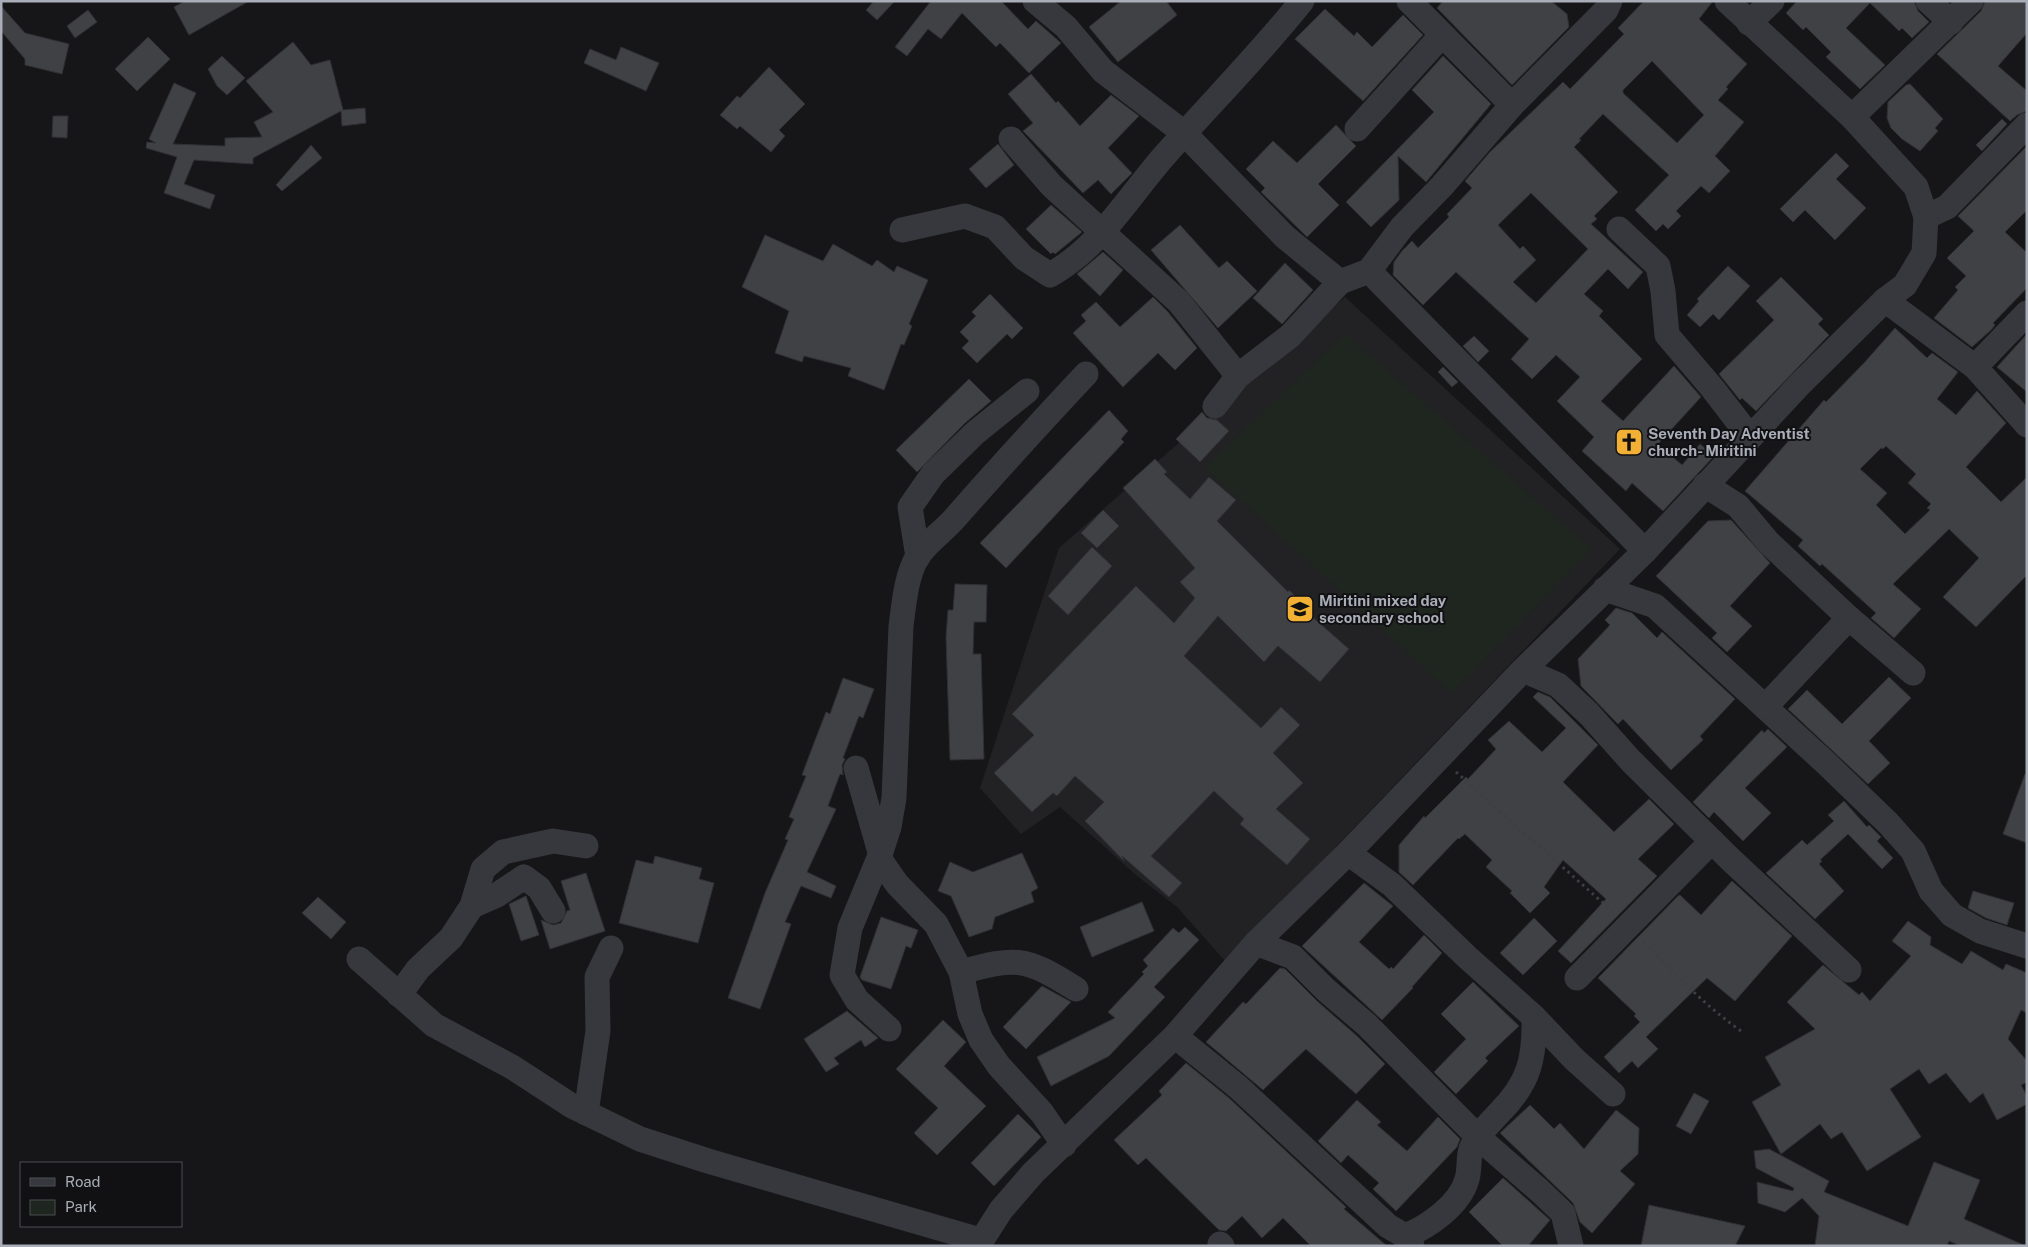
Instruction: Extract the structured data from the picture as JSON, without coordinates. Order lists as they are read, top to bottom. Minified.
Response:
{"places":{"church":["Seventh Day Adventist church- Miritini"],"school or university":["Miritini mixed day secondary school"]},"legend":["Road","Park"]}
